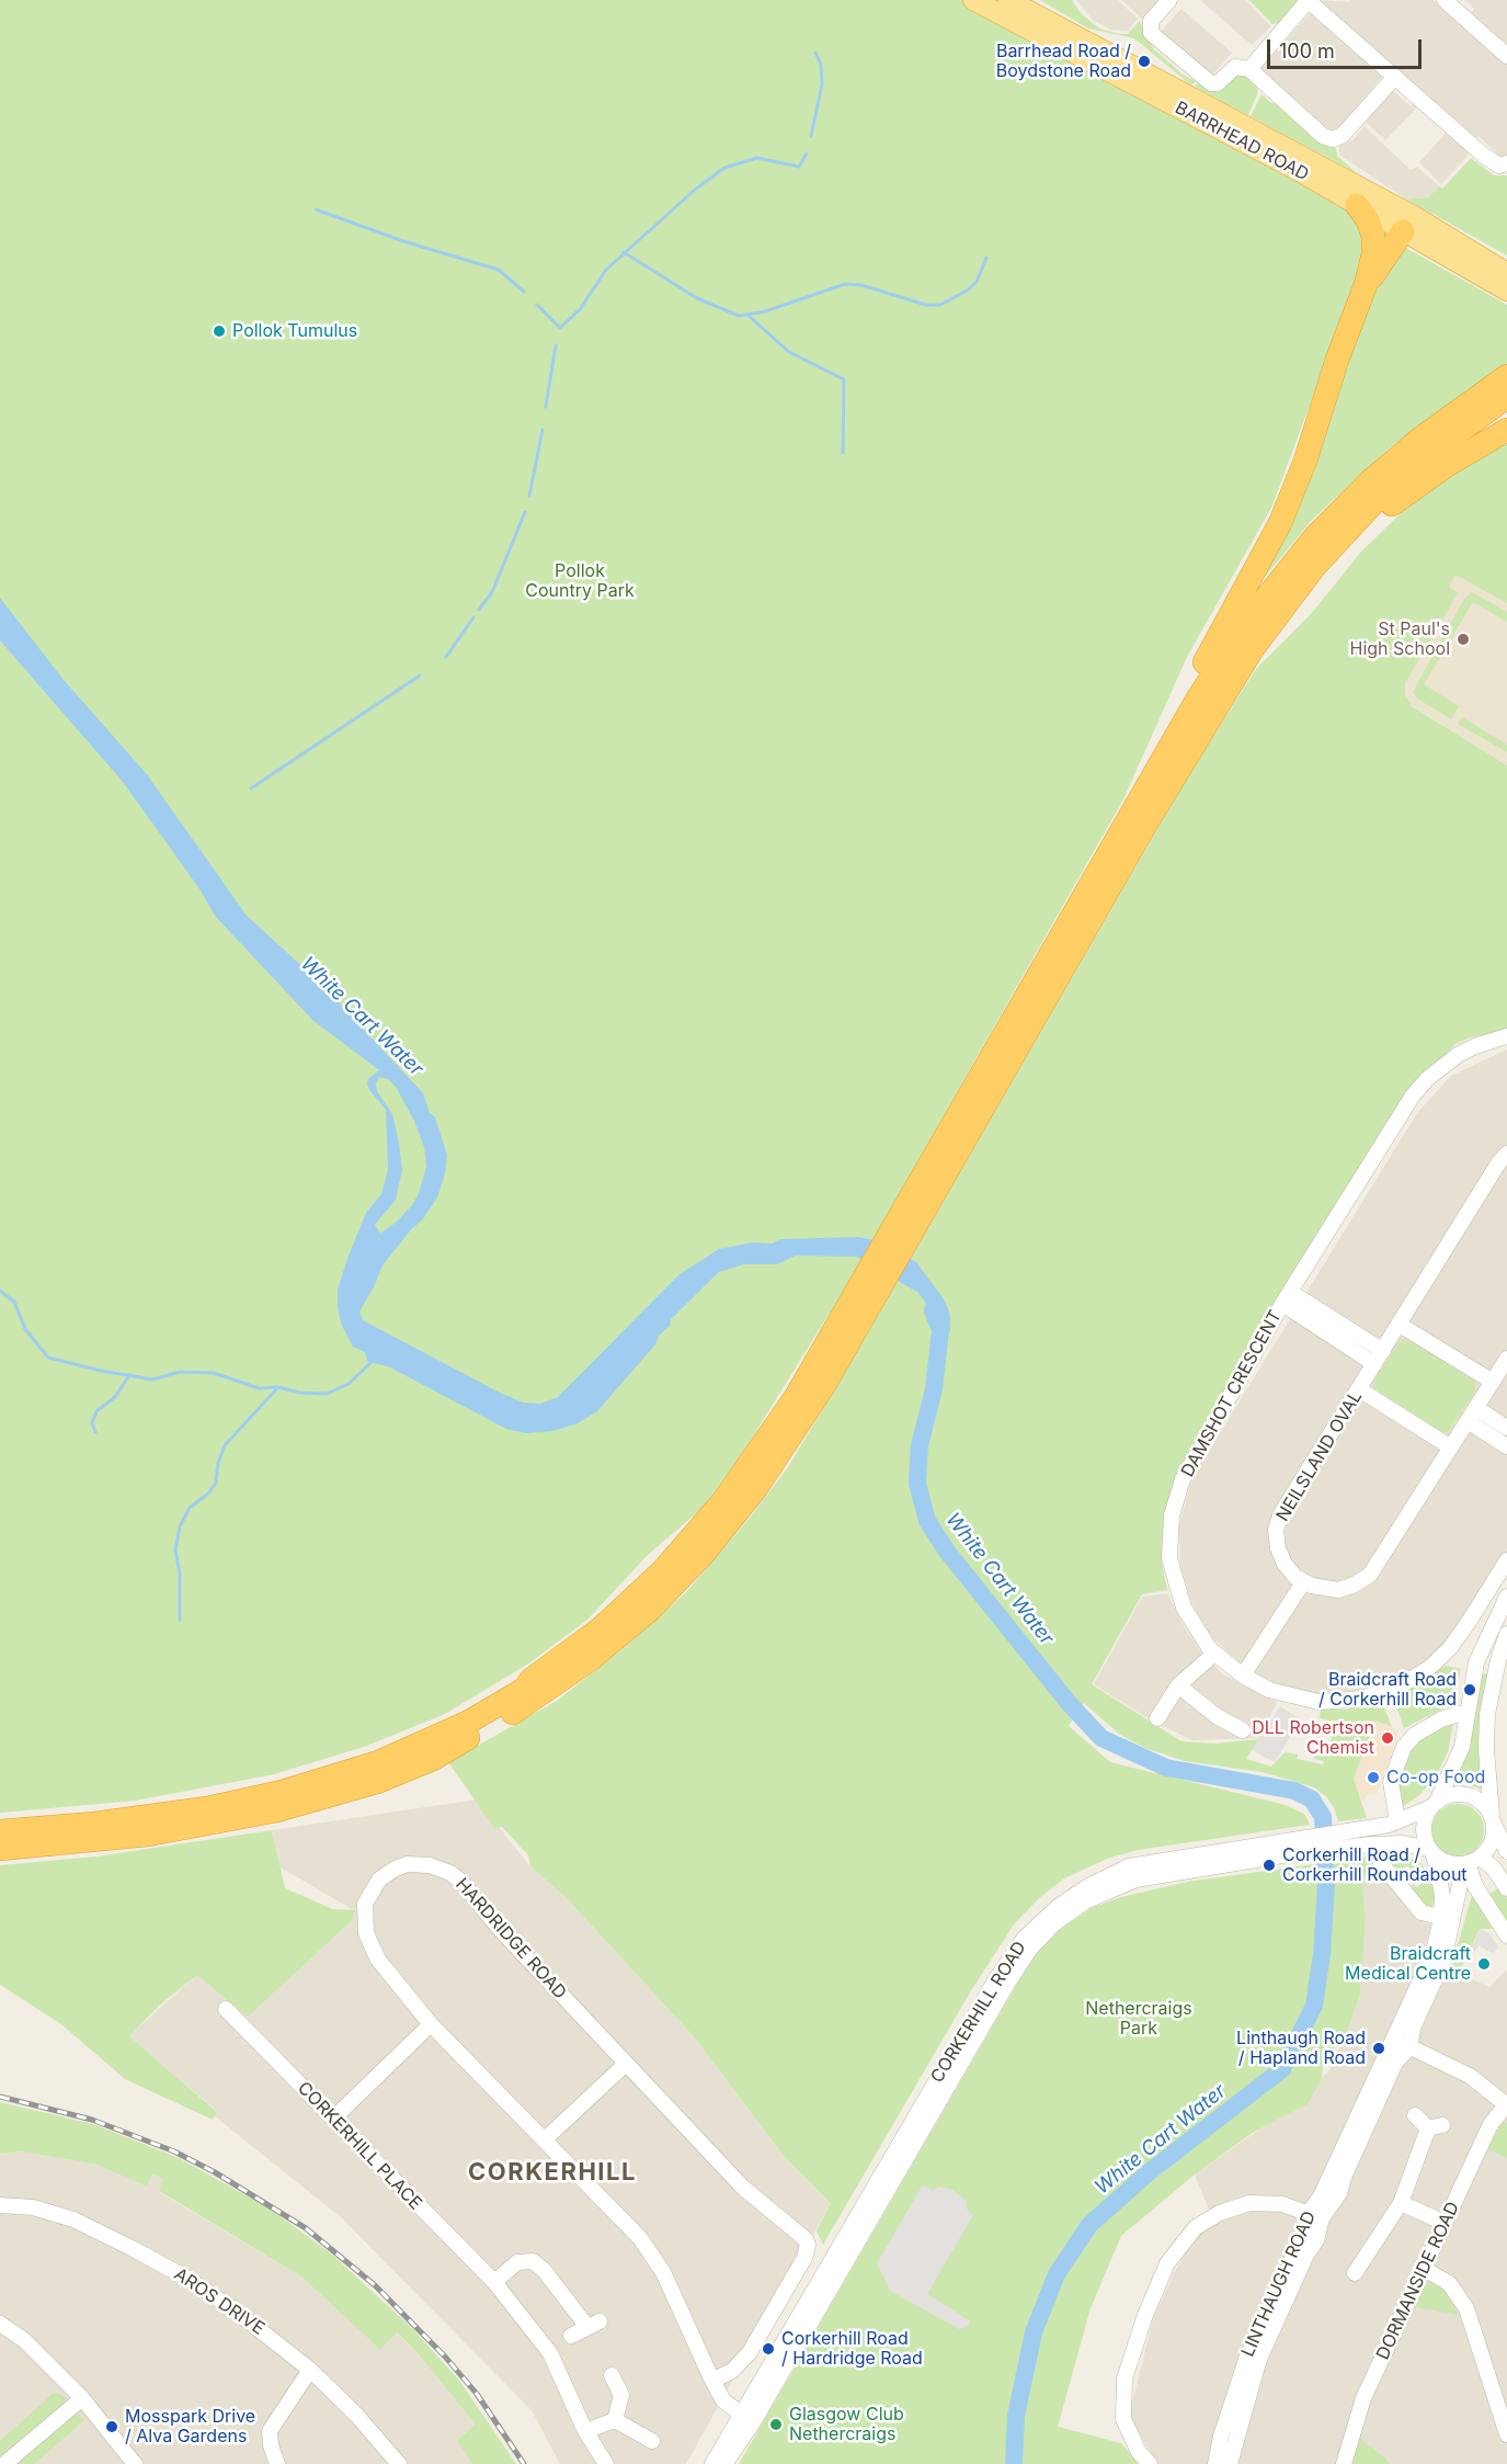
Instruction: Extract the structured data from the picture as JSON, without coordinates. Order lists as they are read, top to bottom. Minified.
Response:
{"streets":{"main road":["BARRHEAD ROAD"],"street":["DAMSHOT CRESCENT","NEILSLAND OVAL","HARDRIDGE ROAD","CORKERHILL ROAD","CORKERHILL PLACE","DORMANSIDE ROAD","LINTHAUGH ROAD","AROS DRIVE"]},"crossings":[["HARDRIDGE ROAD","CORKERHILL ROAD"],["CORKERHILL ROAD","LINTHAUGH ROAD"]],"districts":["CORKERHILL"],"water":["White Cart Water"],"parks":["Pollok Country Park","Nethercraigs Park"],"places":["Barrhead Road / Boydstone Road","Pollok Tumulus","St Paul's High School","Braidcraft Road / Corkerhill Road","DLL Robertson Chemist","Co-op Food","Corkerhill Road / Corkerhill Roundabout","Braidcraft Medical Centre","Linthaugh Road / Hapland Road","Corkerhill Road / Hardridge Road","Glasgow Club Nethercraigs","Mosspark Drive / Alva Gardens"],"scale_bar":"100 m"}
